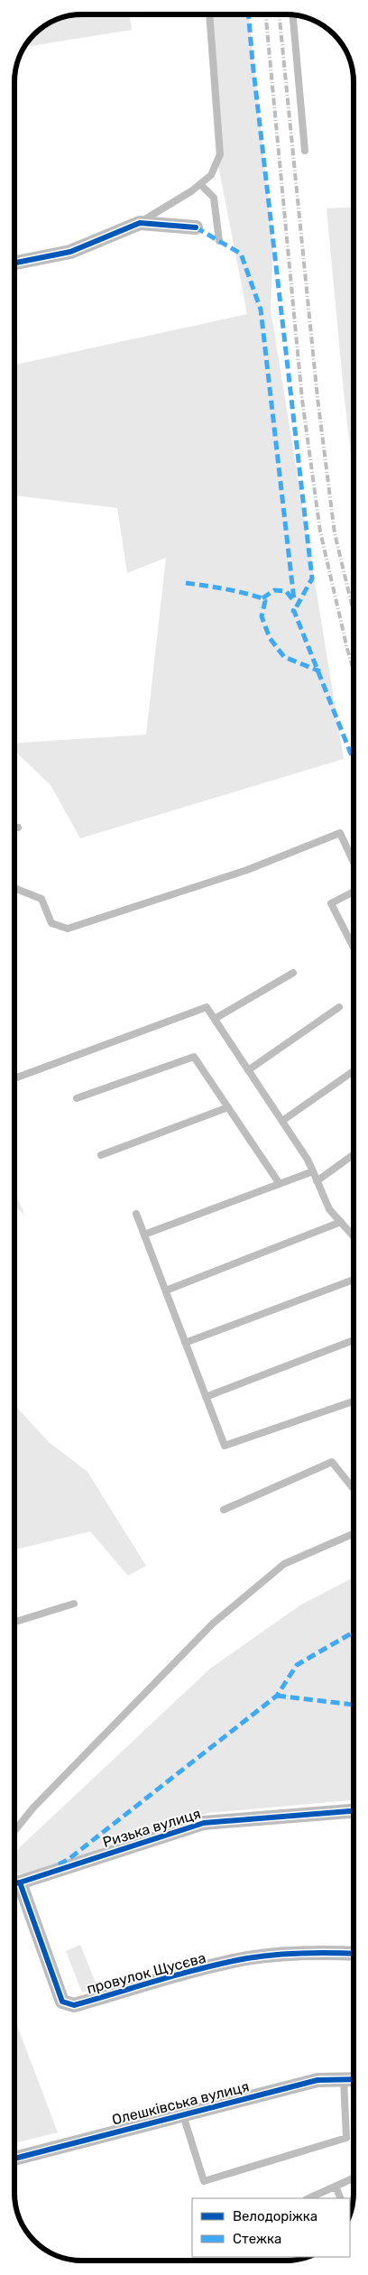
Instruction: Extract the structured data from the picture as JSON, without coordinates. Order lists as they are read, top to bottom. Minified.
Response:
{"streets":{"street":["Ризька вулиця","провулок Щусєва","Олешківська вулиця"]},"legend":["Велодоріжка","Стежка"]}
